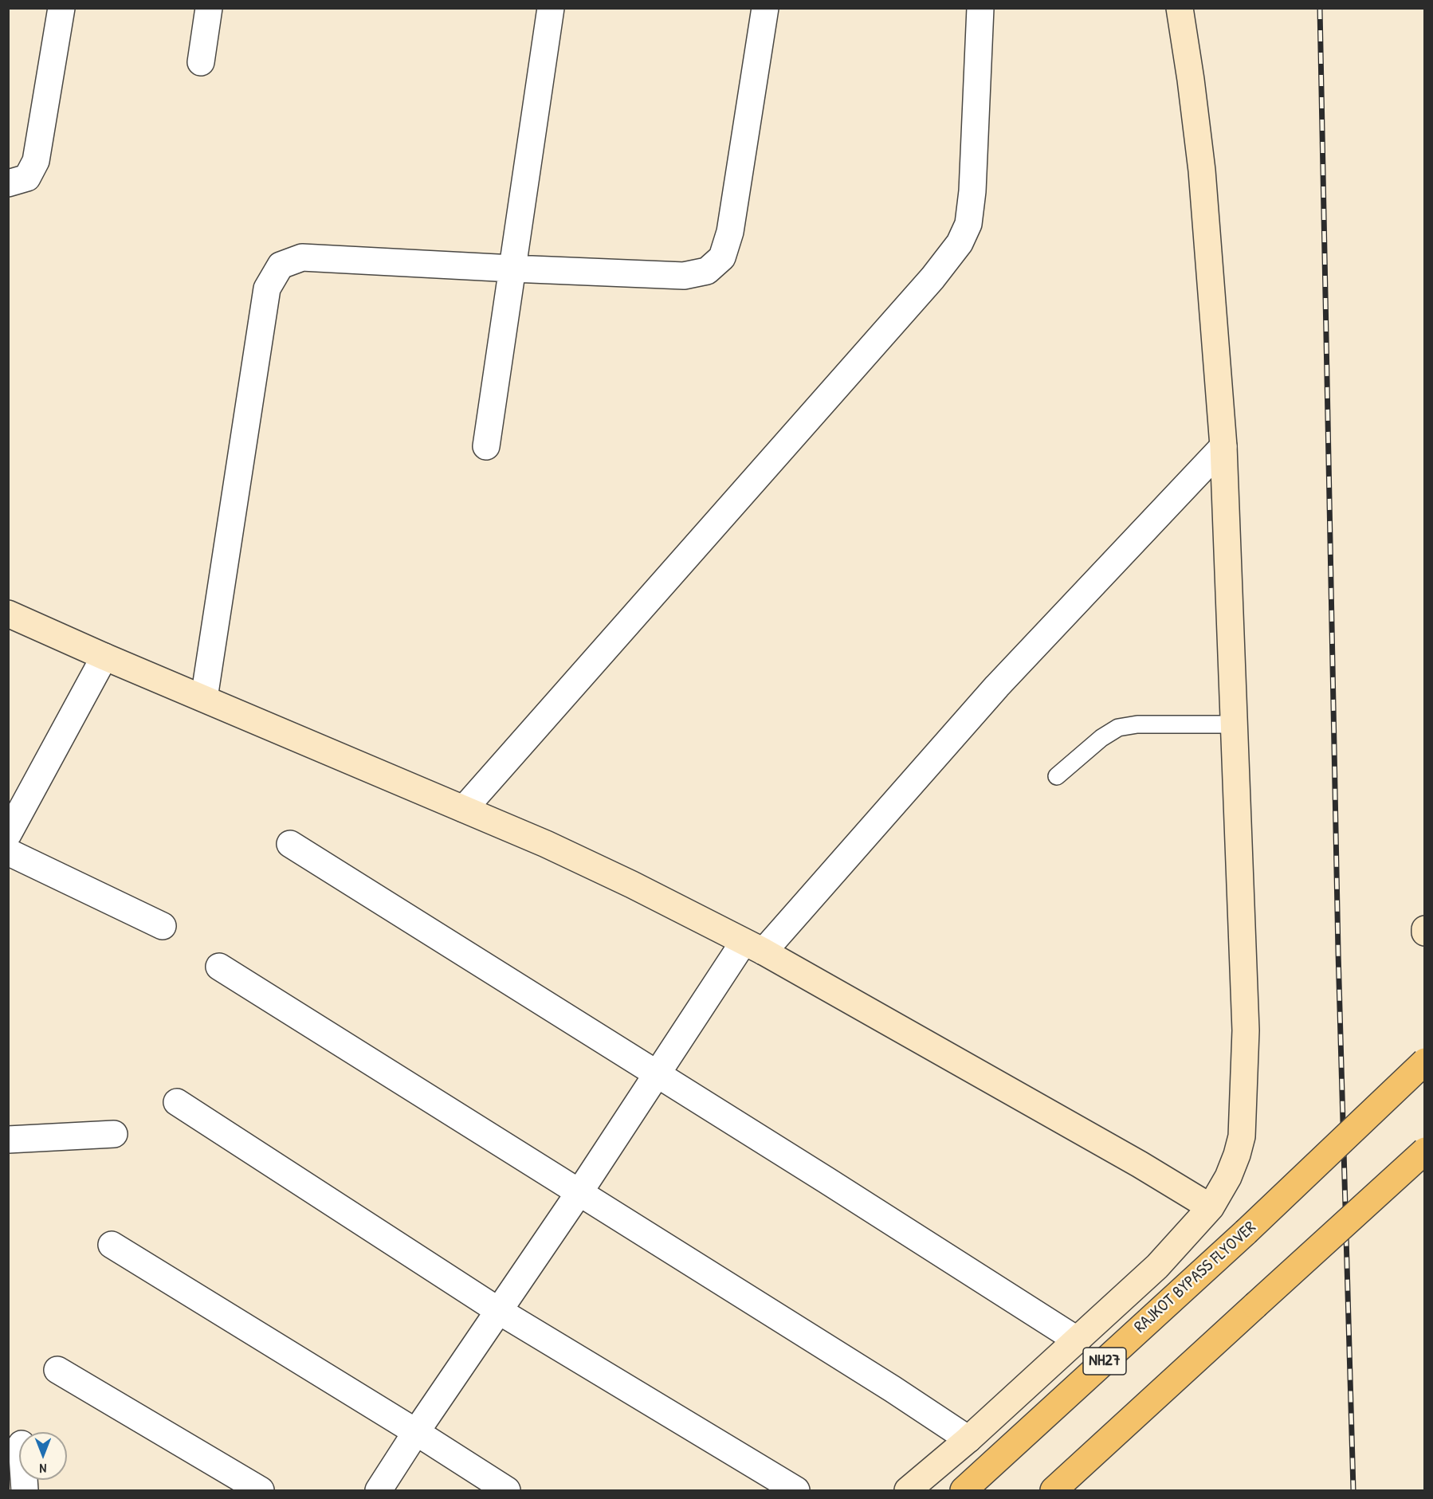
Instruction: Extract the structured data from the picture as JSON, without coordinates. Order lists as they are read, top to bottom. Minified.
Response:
{"streets":{"highway":["RAJKOT BYPASS FLYOVER","NH27"]},"north":"bottom"}
